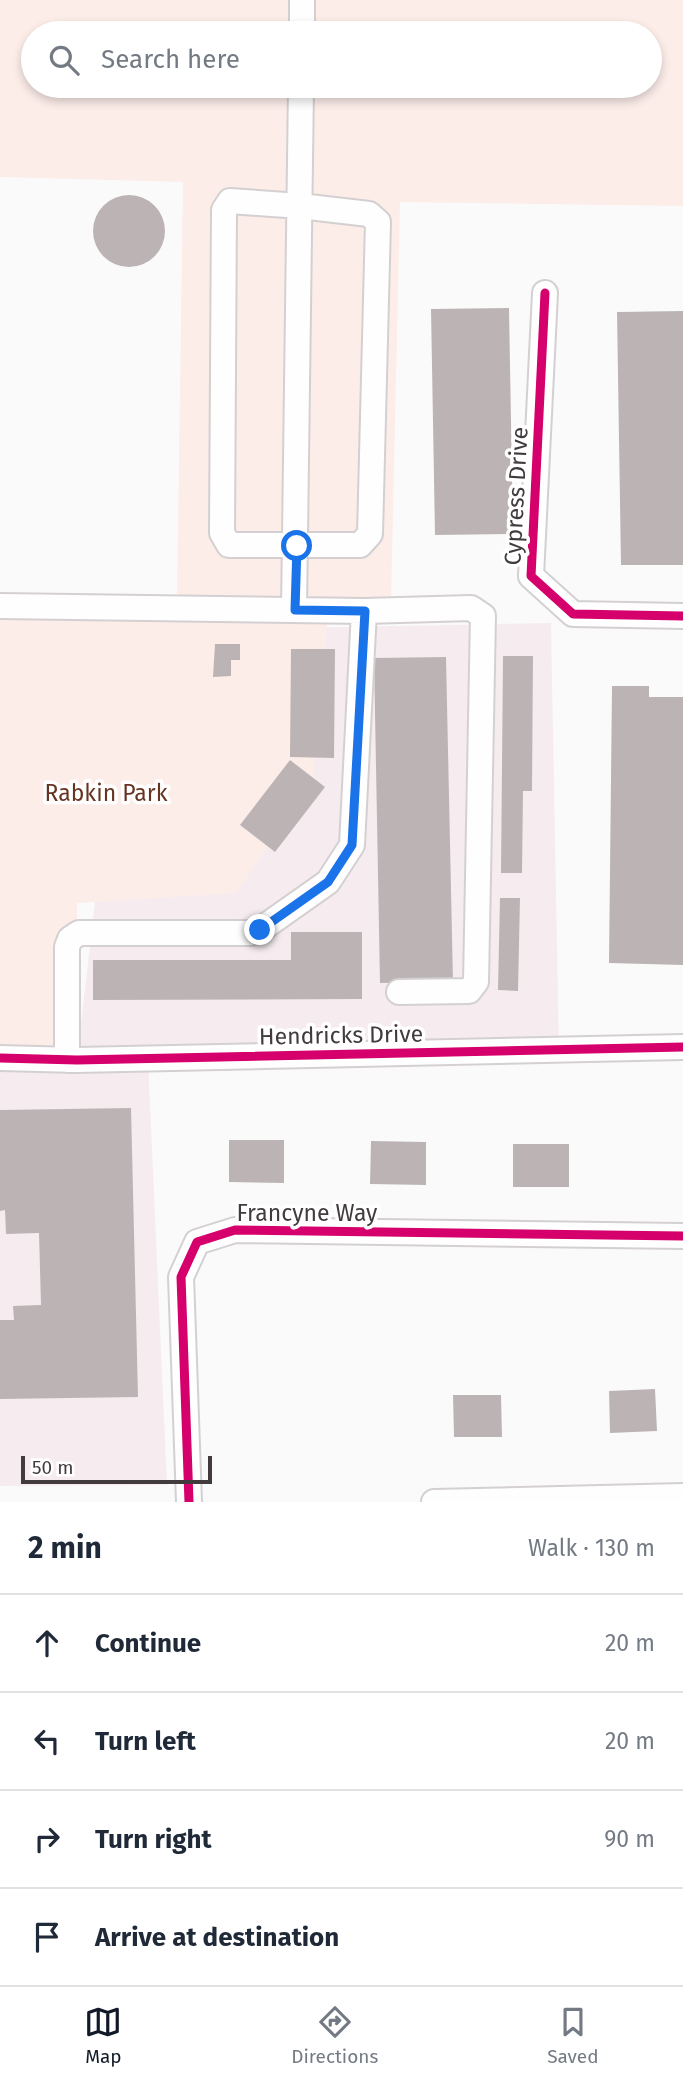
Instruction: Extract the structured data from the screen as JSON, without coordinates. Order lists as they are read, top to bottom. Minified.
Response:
{"streets":{"street":["Cypress Drive","Hendricks Drive","Francyne Way"]},"parks":["Rabkin Park"],"scale_bar":"50 m","page":{"search":"Search here","scale":"50 m","heading":["2 min","Walk · 130 m"],"list":[["Continue","20 m"],["Turn left","20 m"],["Turn right","90 m"],"Arrive at destination"],"nav":["Map","Directions","Saved"]}}
